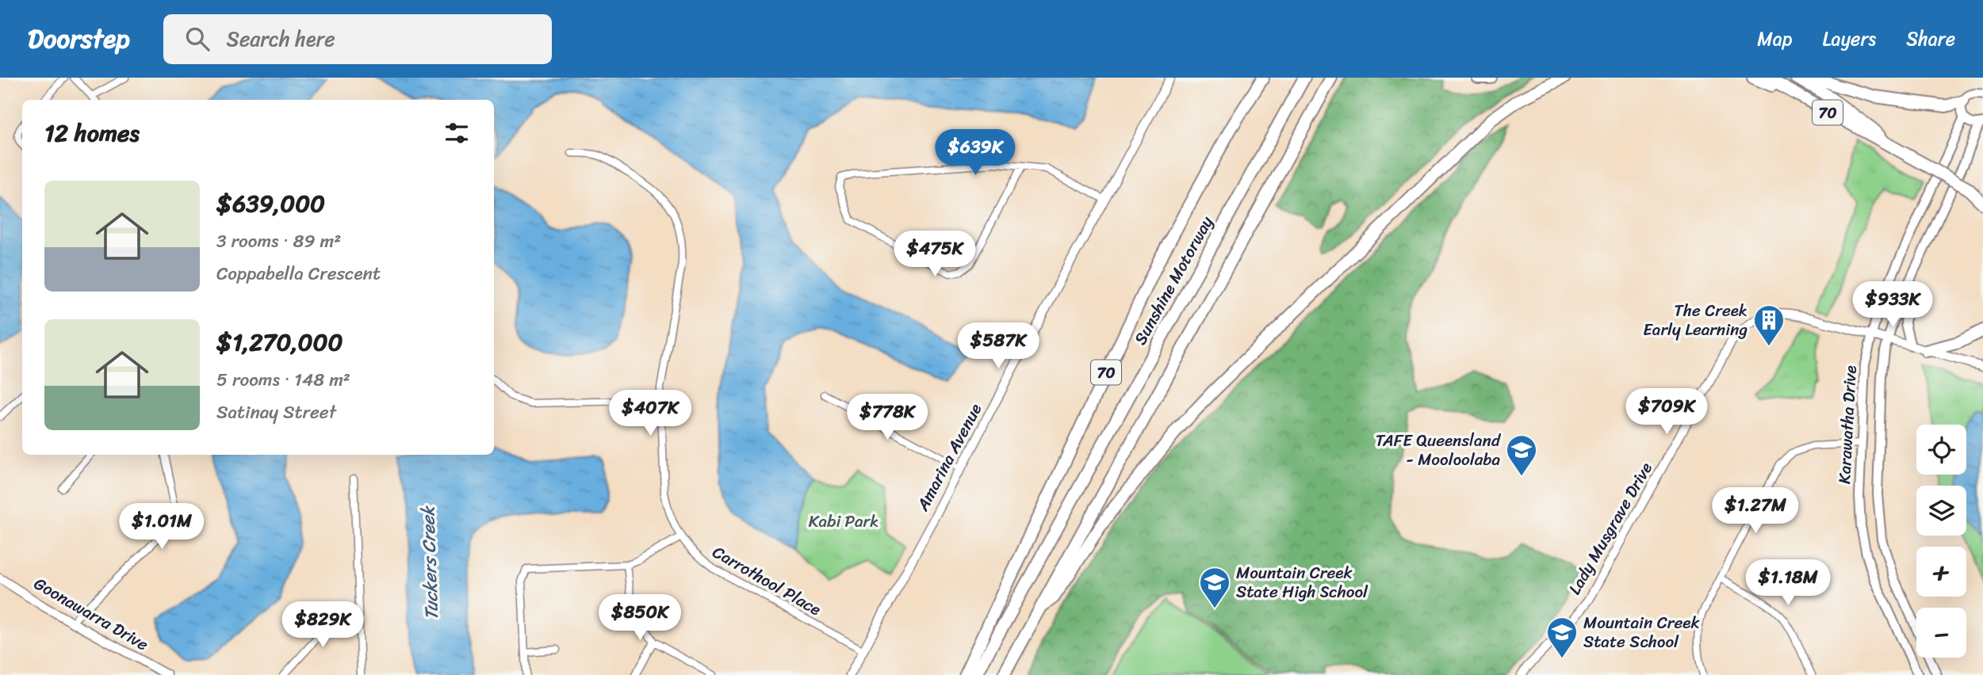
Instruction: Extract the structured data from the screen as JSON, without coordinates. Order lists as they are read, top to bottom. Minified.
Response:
{"streets":{"highway":["70","Sunshine Motorway"],"main road":["Karawatha Drive"],"street":["Amarina Avenue","Lady Musgrave Drive","Carrothool Place","Goonawarra Drive"]},"crossings":[["Karawatha Drive","Lady Musgrave Drive"],["Amarina Avenue","Carrothool Place"]],"water":["Tuckers Creek"],"parks":["Kabi Park"],"places":{"building":["The Creek Early Learning"],"school or university":["TAFE Queensland - Mooloolaba","Mountain Creek State High School","Mountain Creek State School"]},"page":{"header":"Doorstep","search":"Search here","nav":["Map","Layers","Share"],"heading":"12 homes","price":["$639K","$475K","$933K","$587K","$709K","$407K","$778K","$1.27M","$1.01M","$1.18M","$850K","$829K"],"list":[{"name":"$639,000","note":"3 rooms · 89 m² · Coppabella Crescent"},{"name":"$1,270,000","note":"5 rooms · 148 m² · Satinay Street"}],"map_buttons":["+","−"]}}
